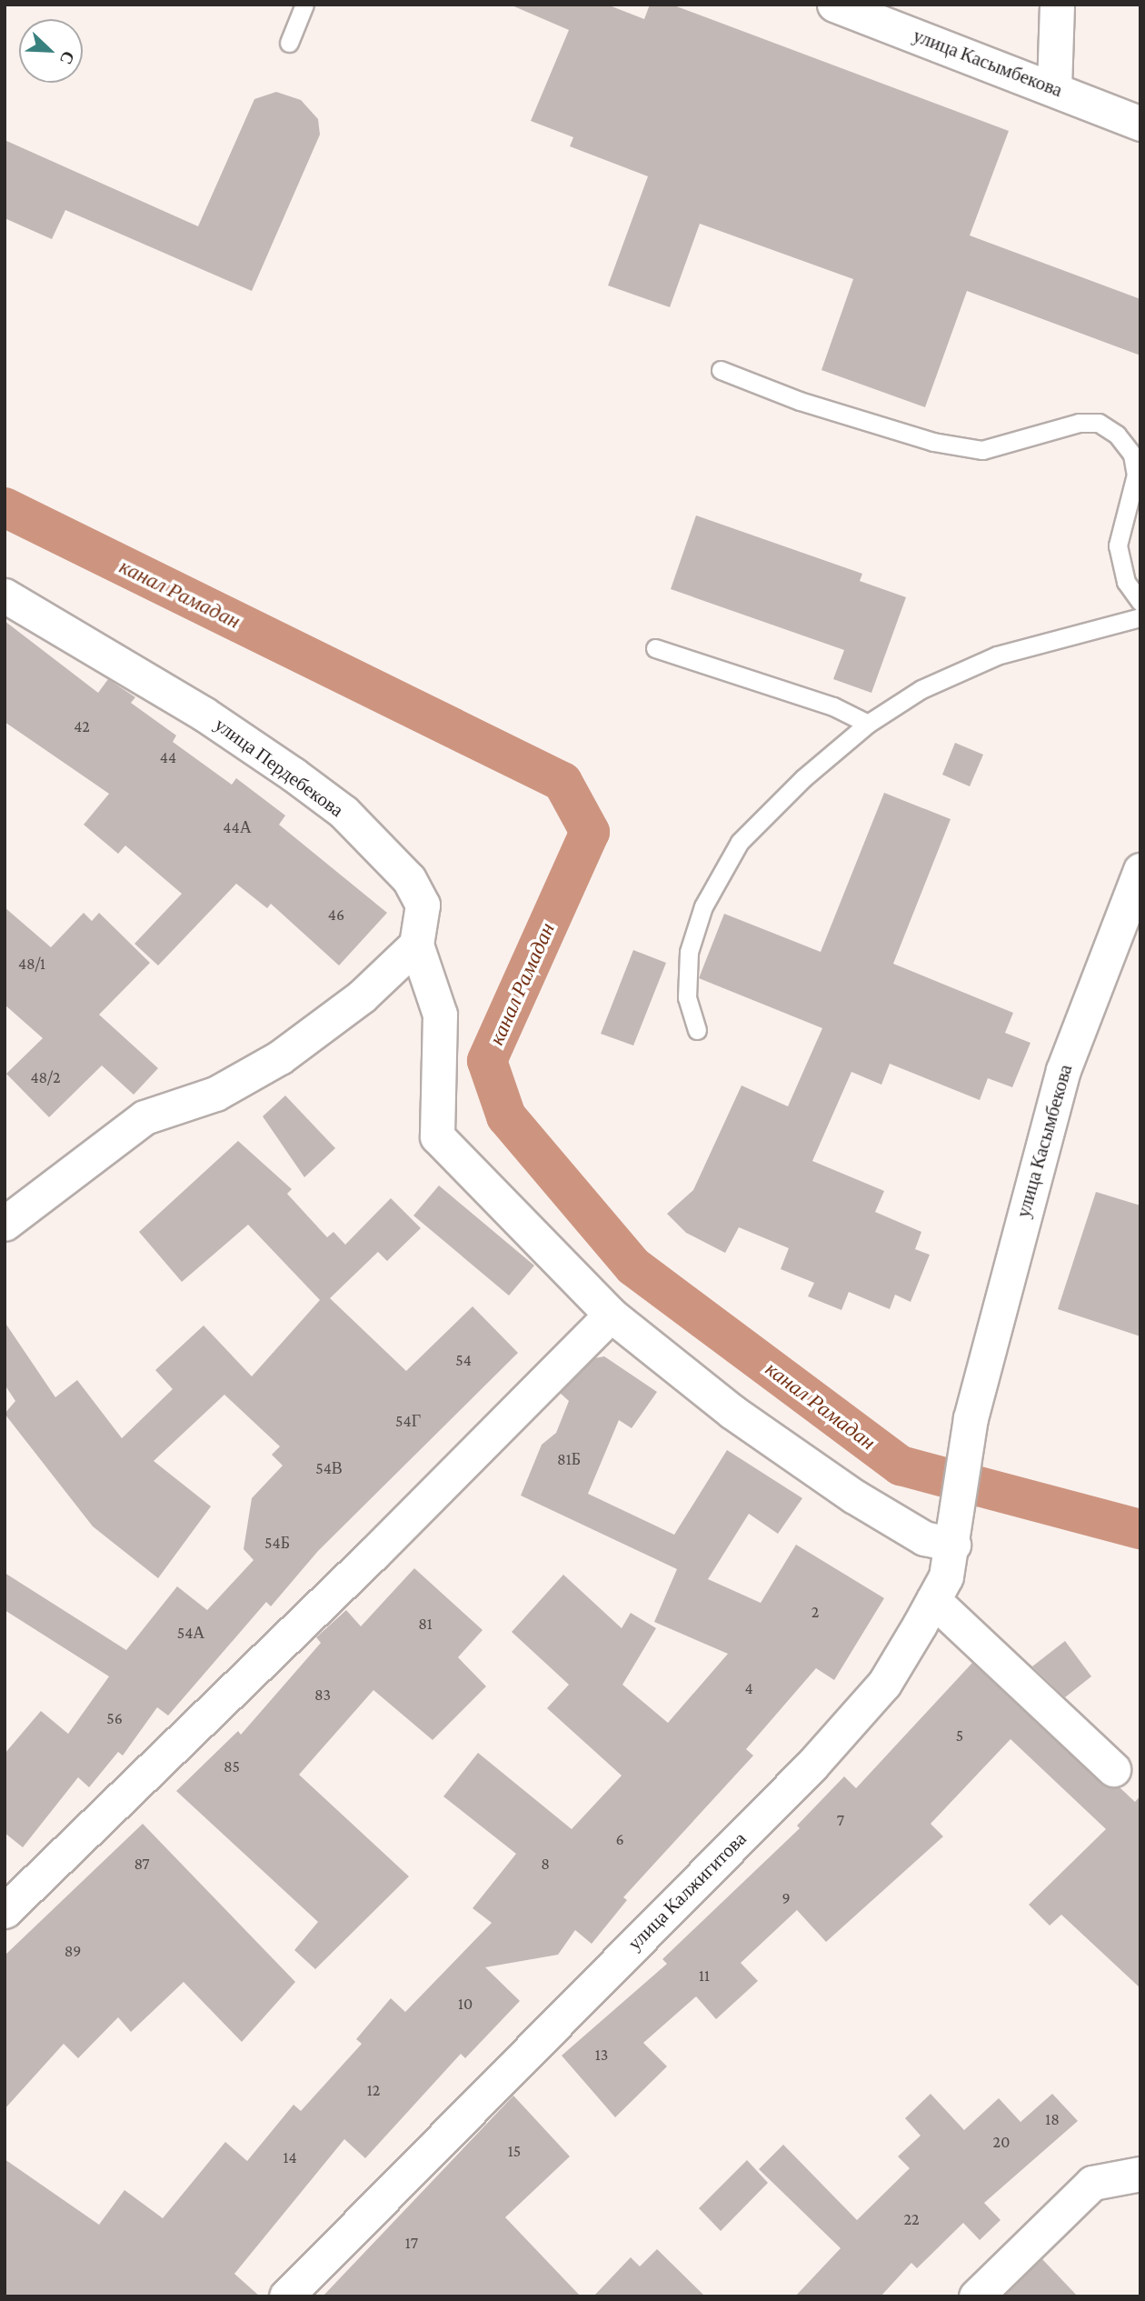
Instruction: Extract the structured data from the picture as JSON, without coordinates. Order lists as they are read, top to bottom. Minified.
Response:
{"streets":{"street":["улица Касымбекова","улица Пердебекова","улица Калжигитова"]},"crossings":[["улица Касымбекова","улица Калжигитова"]],"water":["канал Рамадан"],"house_numbers":["42","44","44А","46","48/1","48/2","54","54Г","81Б","54В","54Б","2","81","54А","4","83","56","5","85","7","6","87","8","9","89","11","10","13","12","18","20","15","14","22","17"],"north":"bottom right"}
